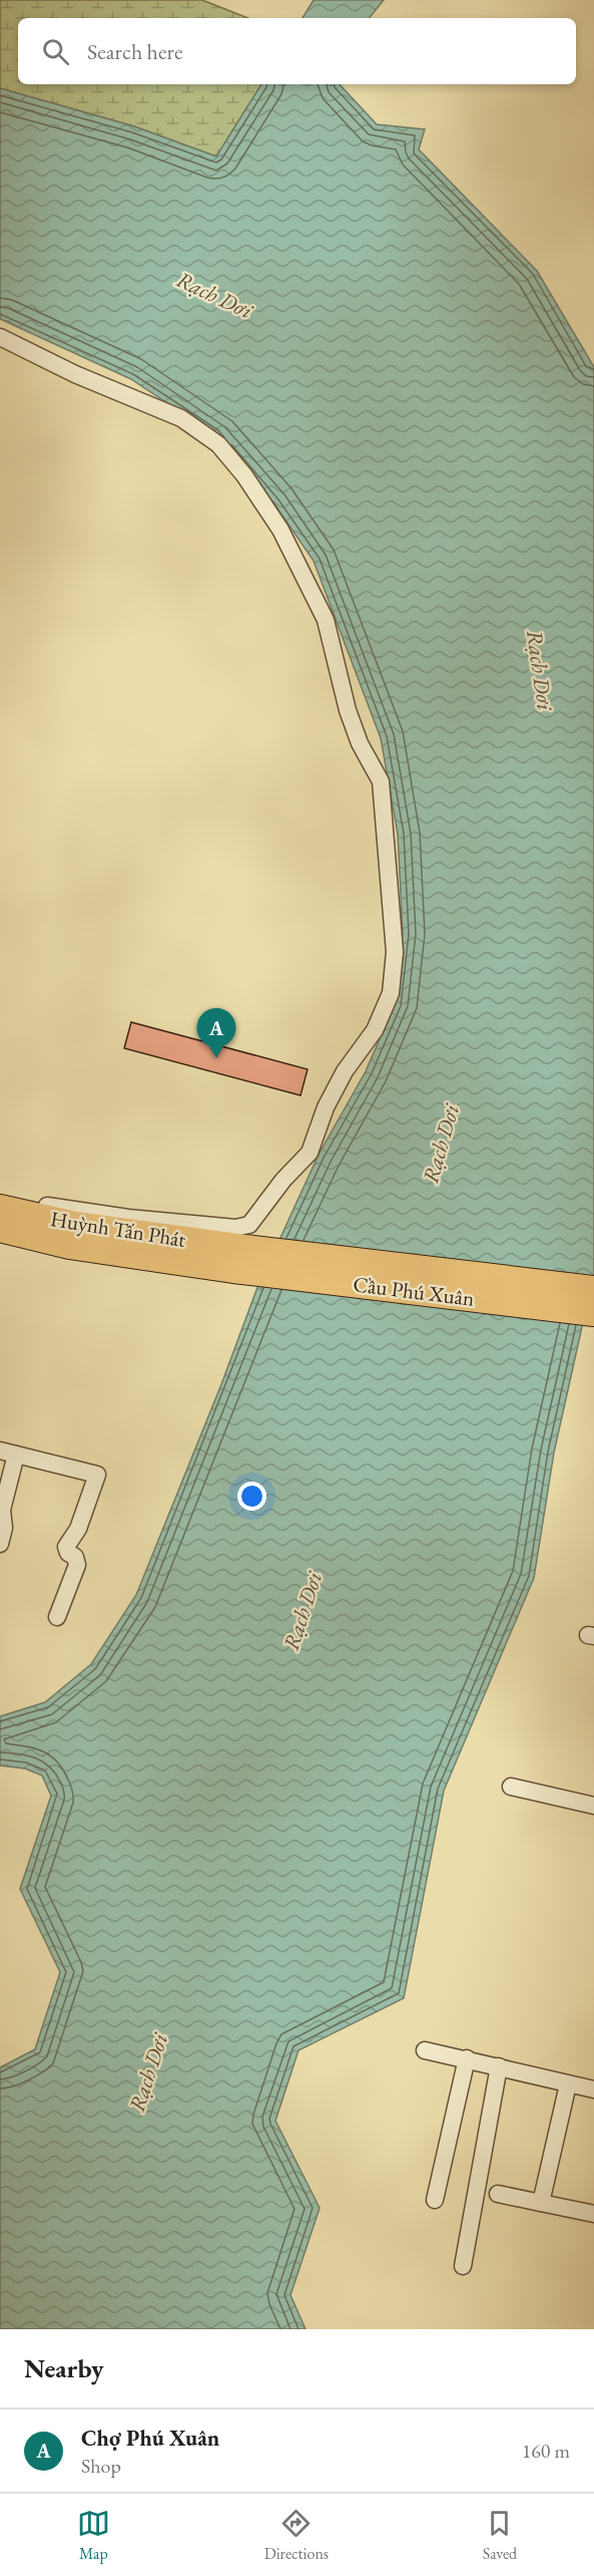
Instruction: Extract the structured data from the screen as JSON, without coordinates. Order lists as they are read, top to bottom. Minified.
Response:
{"streets":{"main road":["Huỳnh Tấn Phát","Cầu Phú Xuân"]},"crossings":[["Huỳnh Tấn Phát","Cầu Phú Xuân"]],"water":["Rạch Dơi"],"page":{"search":"Search here","pins":"A","heading":"Nearby","list":[{"mark":"A","name":"Chợ Phú Xuân","note":"Shop","value":"160 m"}],"nav":["Map","Directions","Saved"]}}
